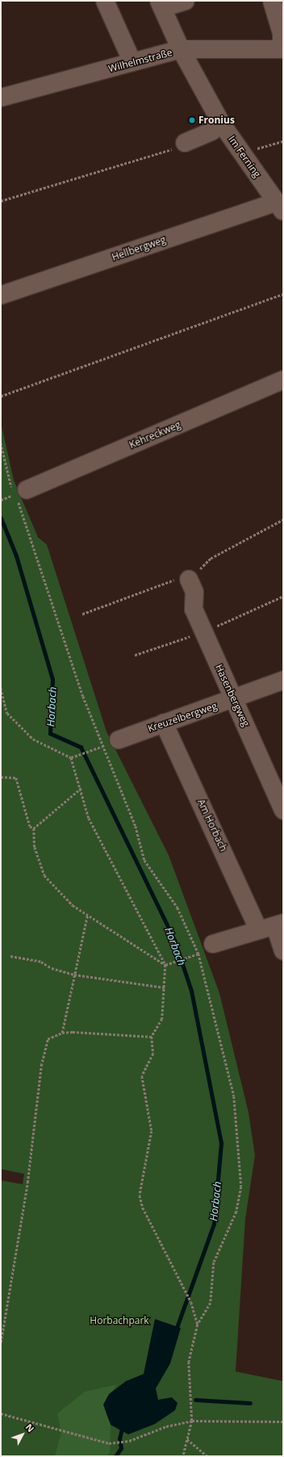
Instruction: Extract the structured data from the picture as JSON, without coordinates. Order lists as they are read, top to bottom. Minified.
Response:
{"streets":{"street":["Wilhelmstraße","Im Ferning","Hellbergweg","Kehreckweg","Hasenbergweg","Kreuzelbergweg","Am Horbach"]},"crossings":[["Wilhelmstraße","Im Ferning"],["Im Ferning","Hellbergweg"],["Hasenbergweg","Kreuzelbergweg"],["Kreuzelbergweg","Am Horbach"]],"water":["Horbach"],"parks":["Horbachpark"],"places":["Fronius"],"north":"top right"}
